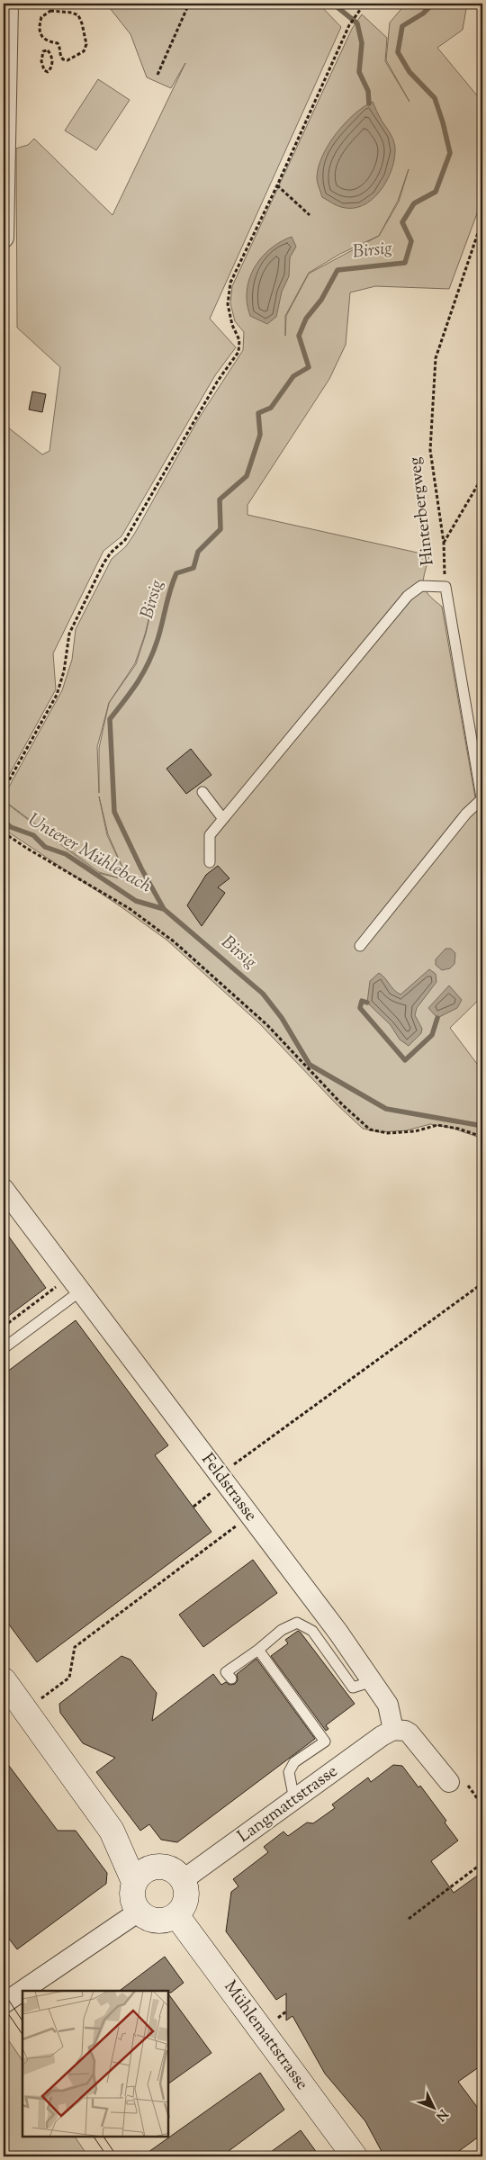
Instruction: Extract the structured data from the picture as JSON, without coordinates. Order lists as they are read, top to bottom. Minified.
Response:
{"streets":{"main road":["Mühlemattstrasse"],"street":["Feldstrasse","Langmattstrasse"],"lane":["Hinterbergweg"]},"crossings":[["Feldstrasse","Langmattstrasse"],["Langmattstrasse","Mühlemattstrasse"]],"water":["Birsig","Unterer Mühlebach"],"north":"bottom right"}
